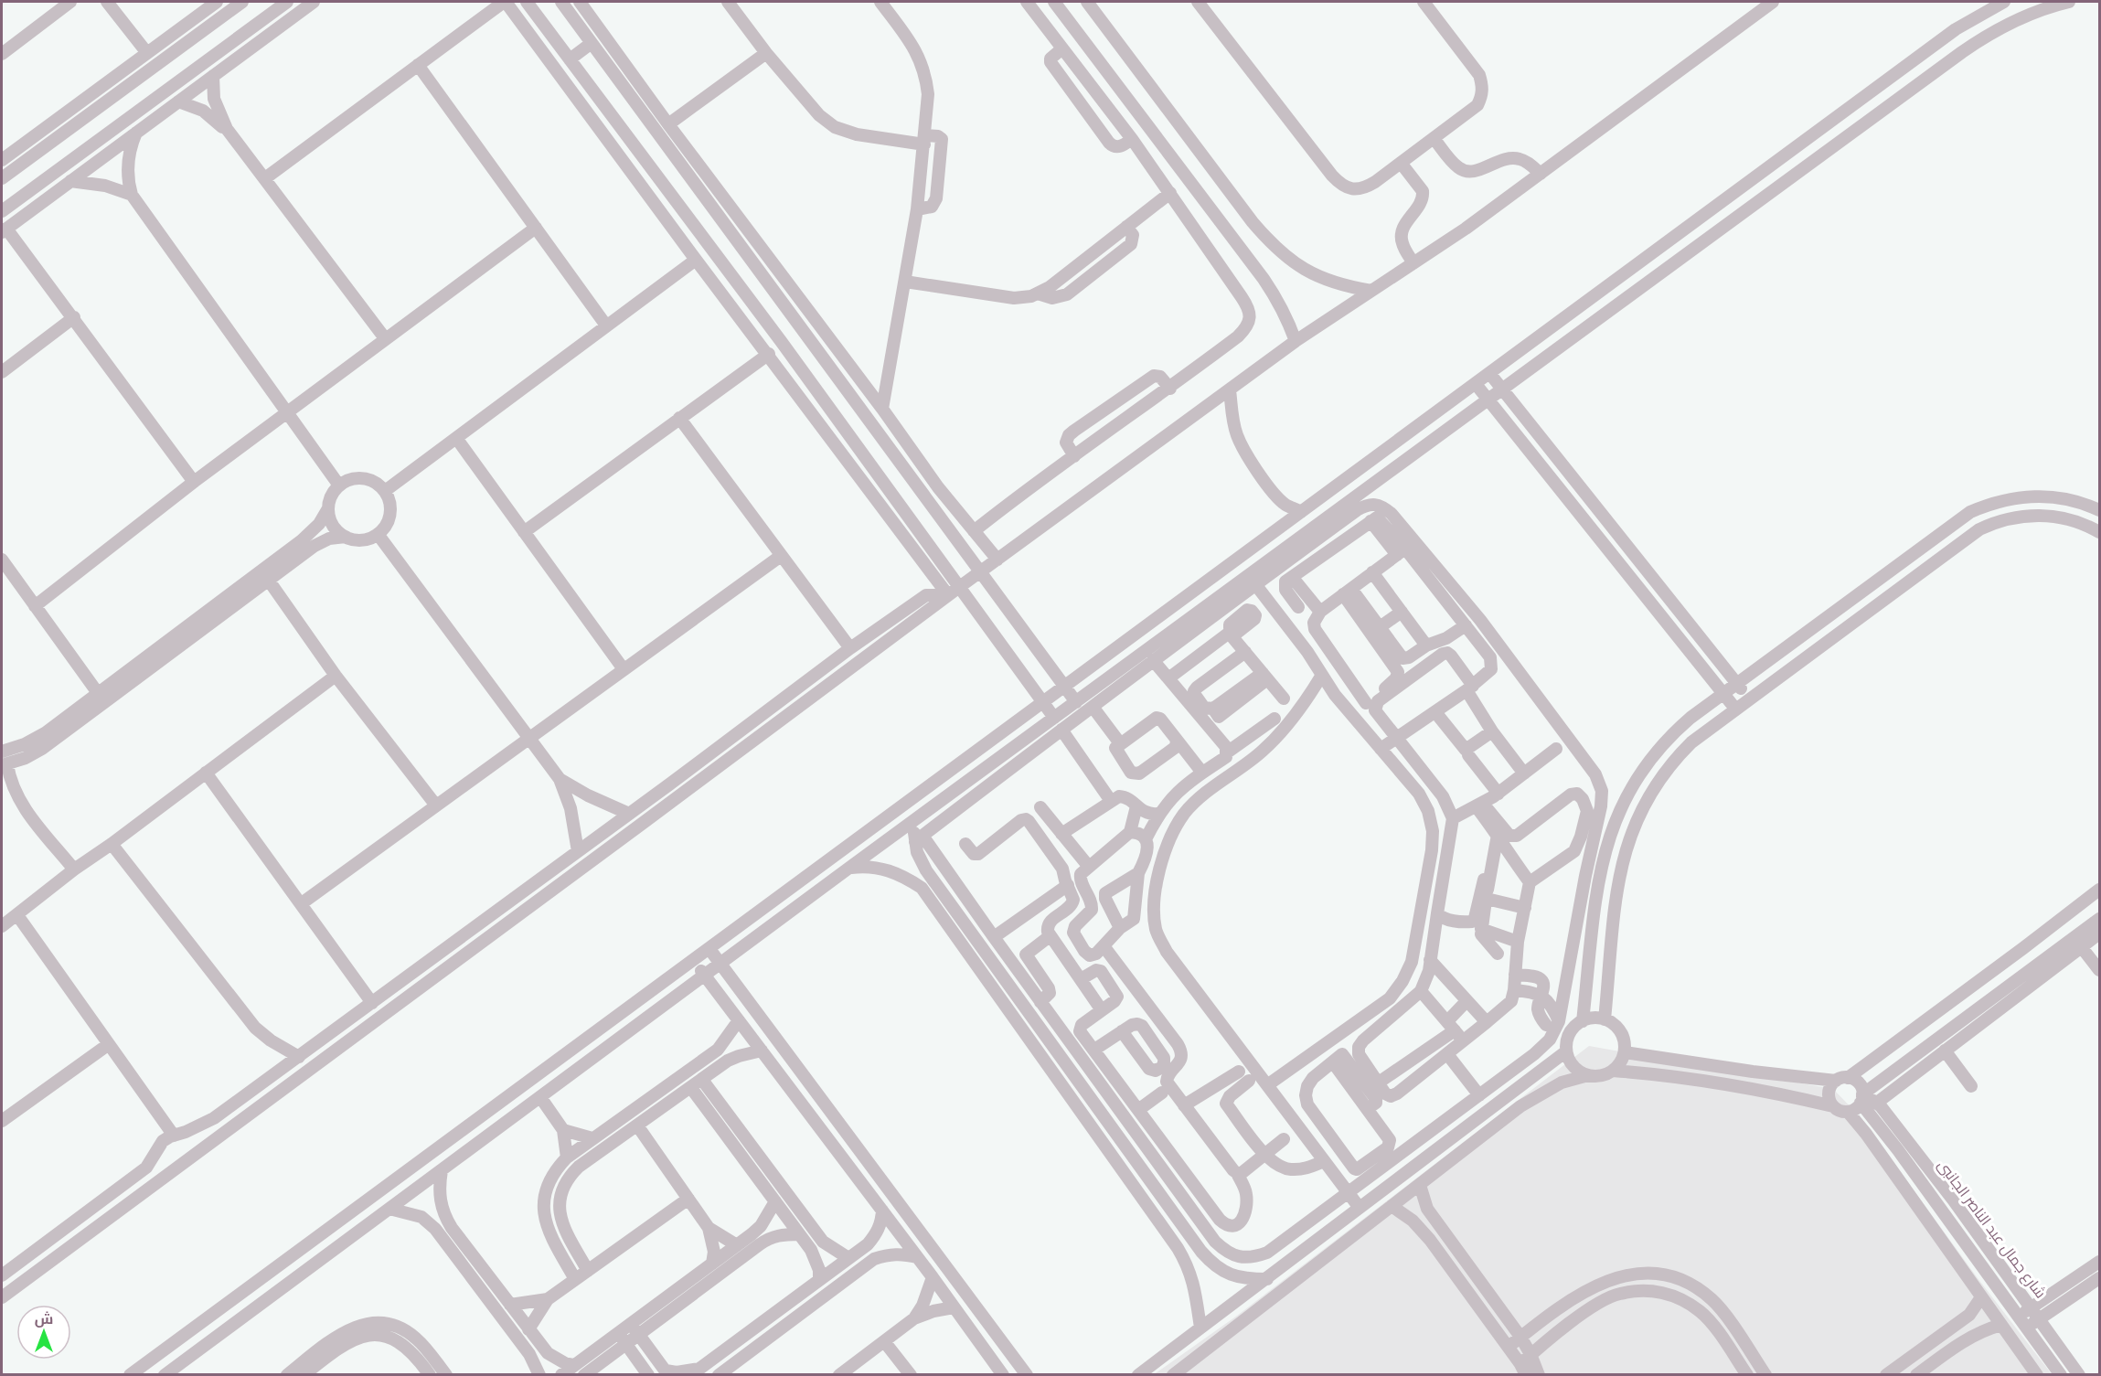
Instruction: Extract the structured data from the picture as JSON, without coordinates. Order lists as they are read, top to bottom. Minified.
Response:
{"streets":{"street":["شارع جمال عبد الناصر الجانبى"]},"north":"top"}
